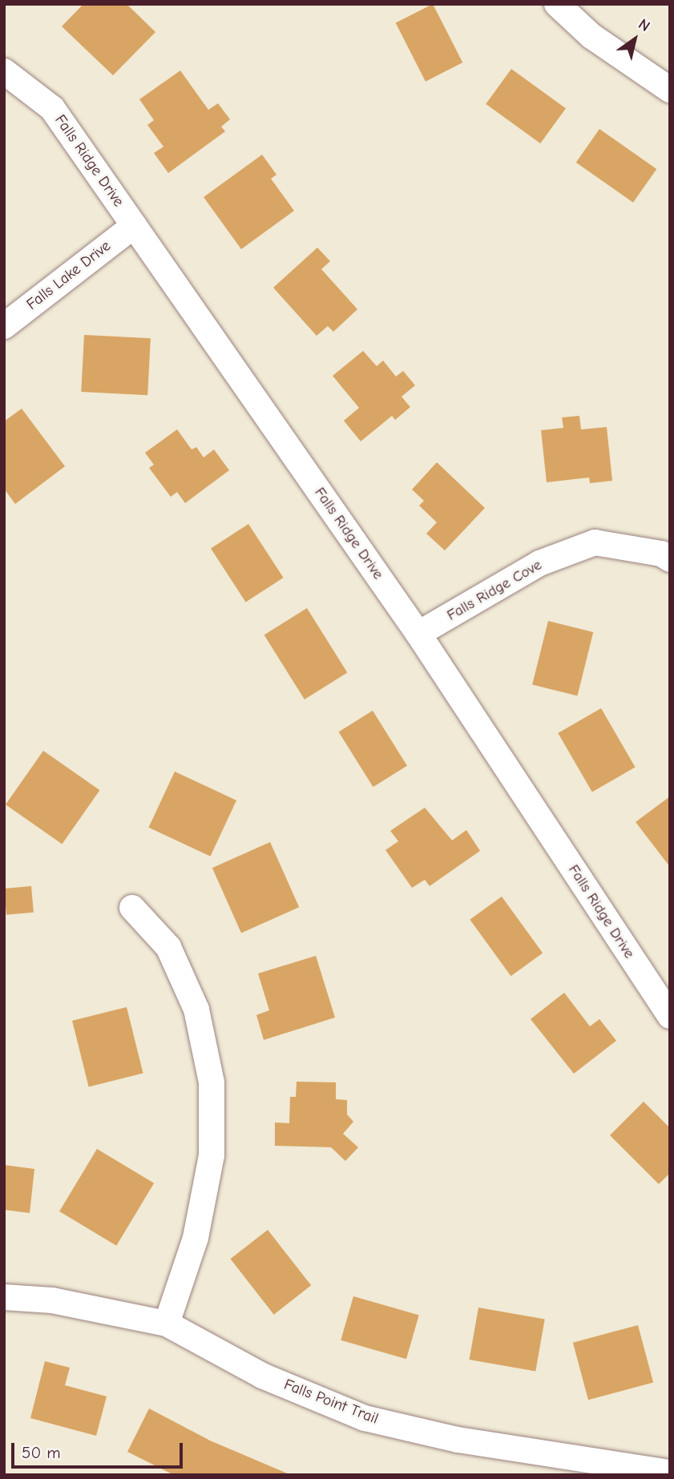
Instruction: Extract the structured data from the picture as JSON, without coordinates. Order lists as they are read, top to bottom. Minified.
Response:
{"streets":{"street":["Falls Ridge Drive","Falls Lake Drive","Falls Ridge Cove","Falls Point Trail"]},"crossings":[["Falls Ridge Drive","Falls Lake Drive"],["Falls Ridge Drive","Falls Ridge Cove"]],"scale_bar":"50 m","north":"top right"}
